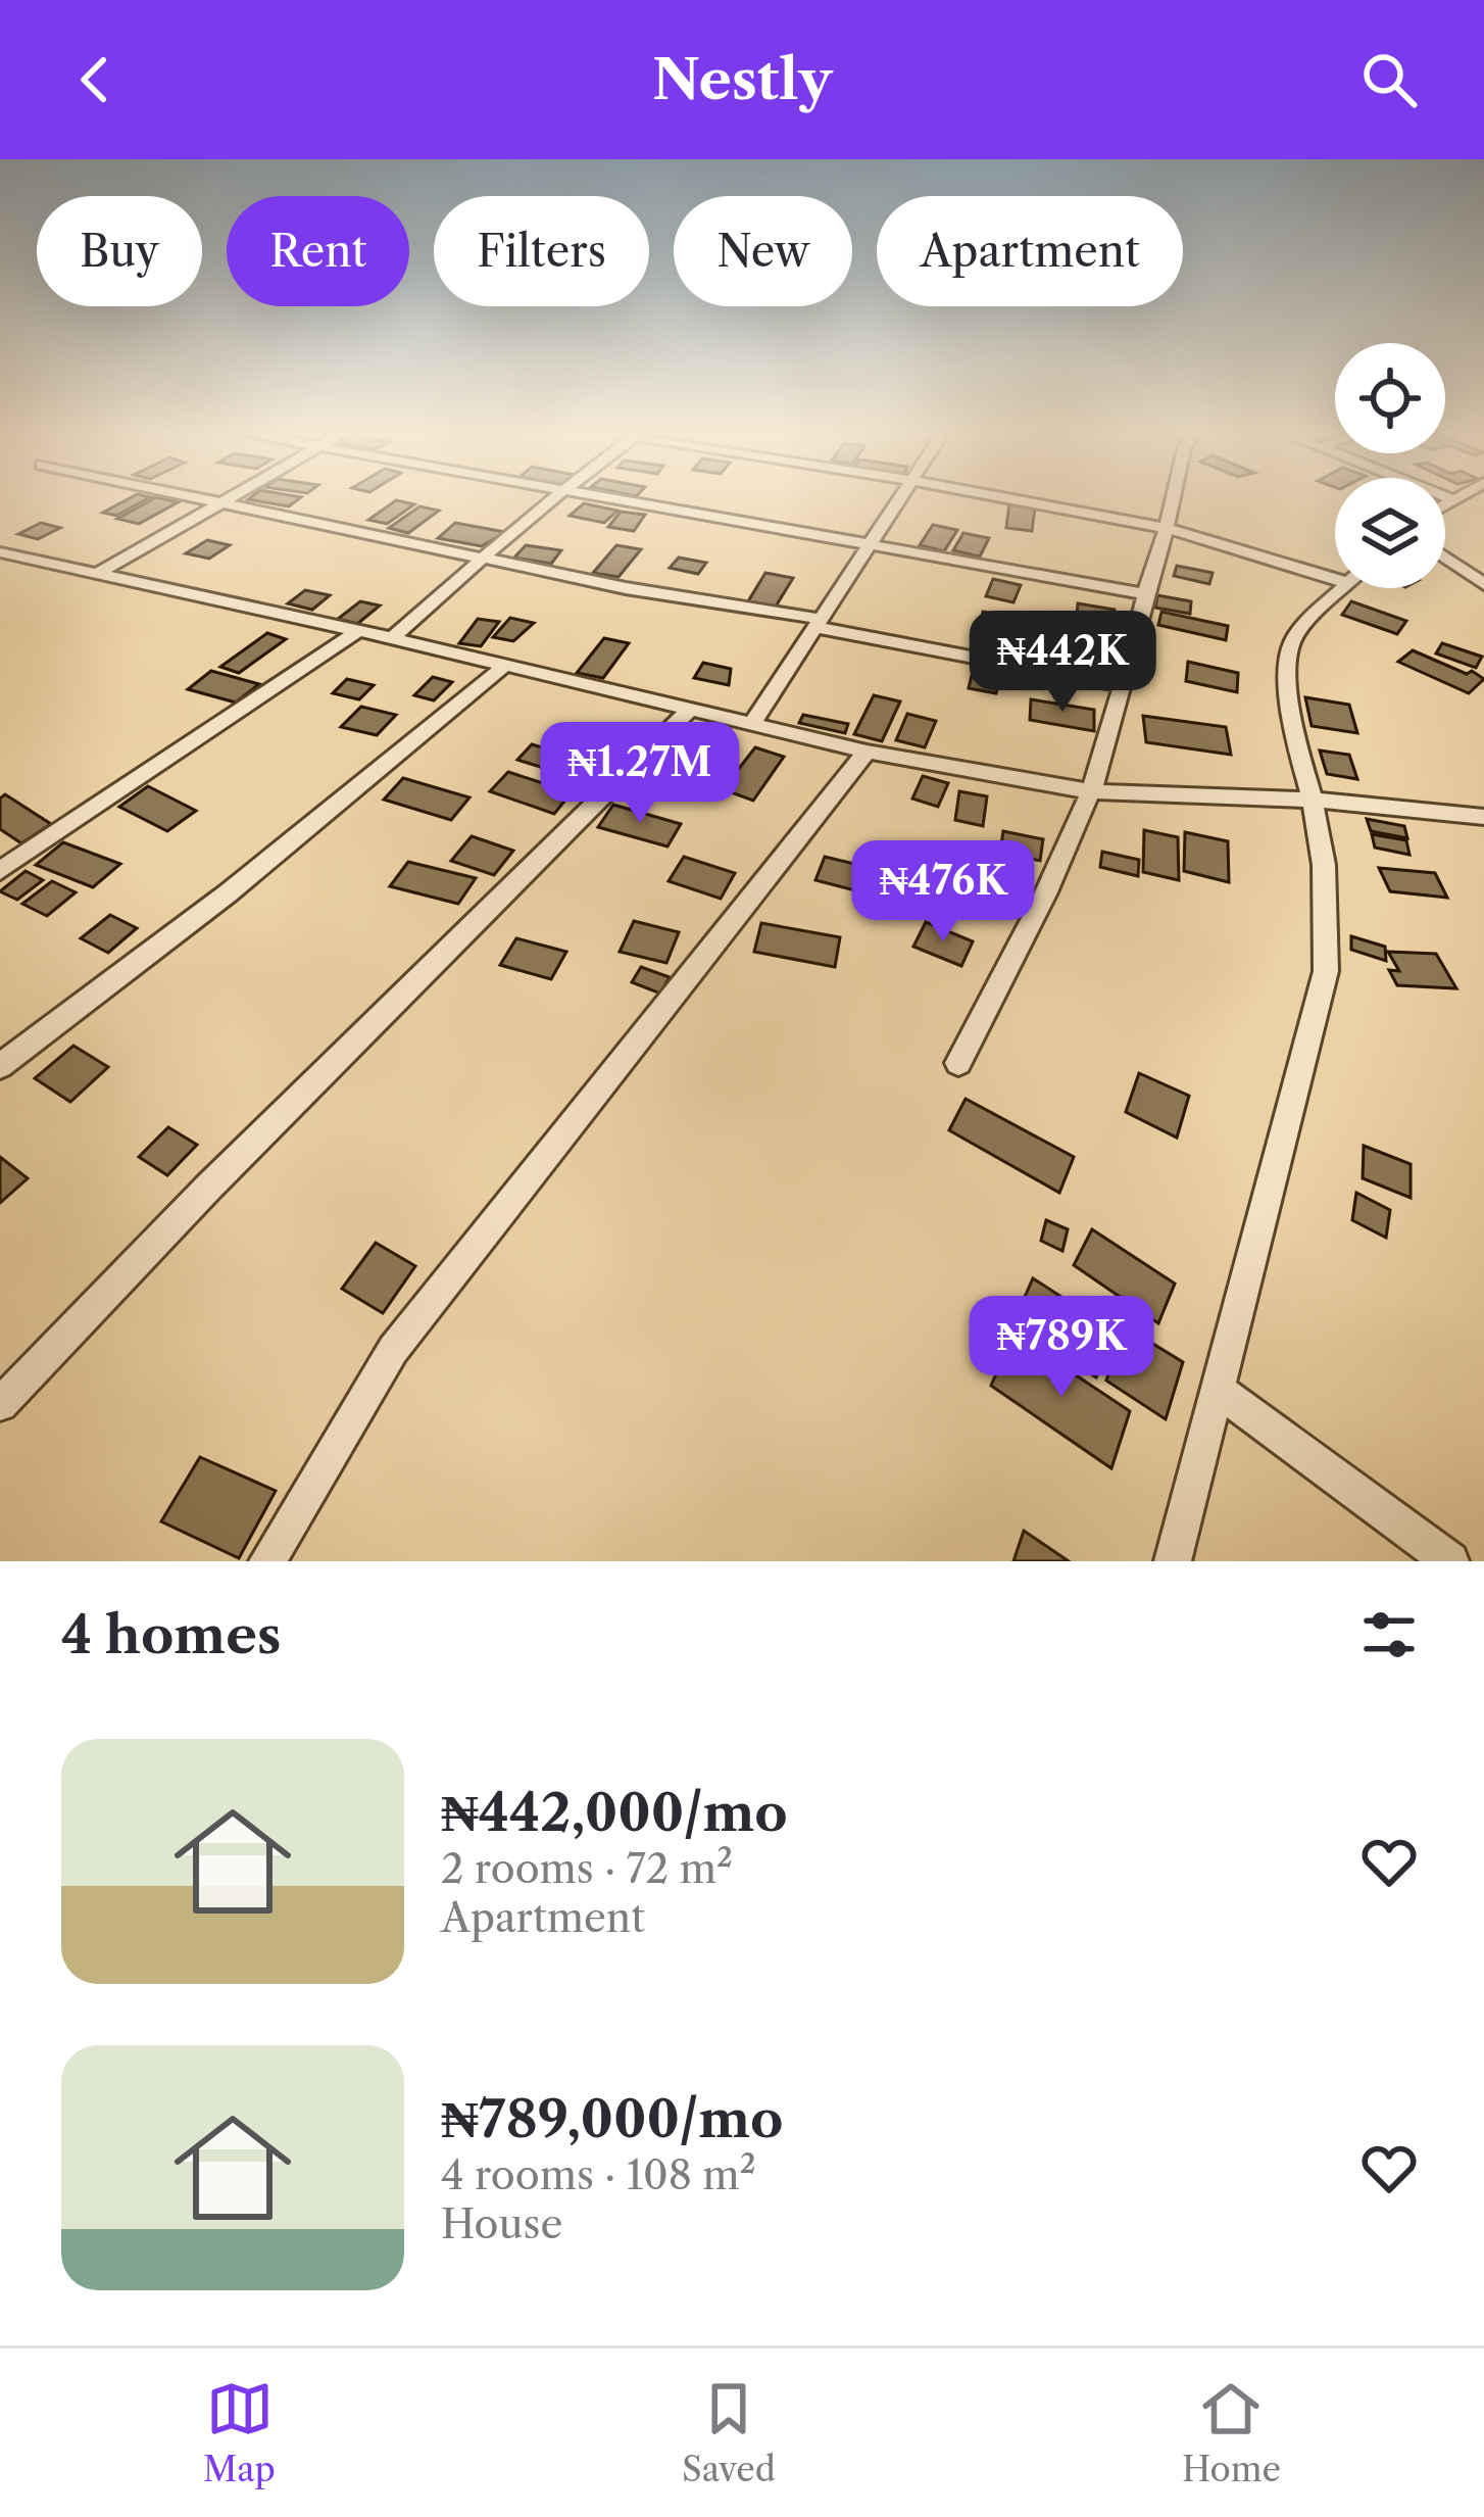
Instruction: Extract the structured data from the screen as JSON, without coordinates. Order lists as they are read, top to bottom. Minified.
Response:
{"page":{"header":"Nestly","chip":["Buy","Rent","Filters","New","Apartment"],"price":["₦442K","₦1.27M","₦476K","₦789K"],"heading":"4 homes","list":[{"name":"₦442,000/mo","note":"2 rooms · 72 m² · Apartment"},{"name":"₦789,000/mo","note":"4 rooms · 108 m² · House"}],"tabs":["Map","Saved","Home"]}}
